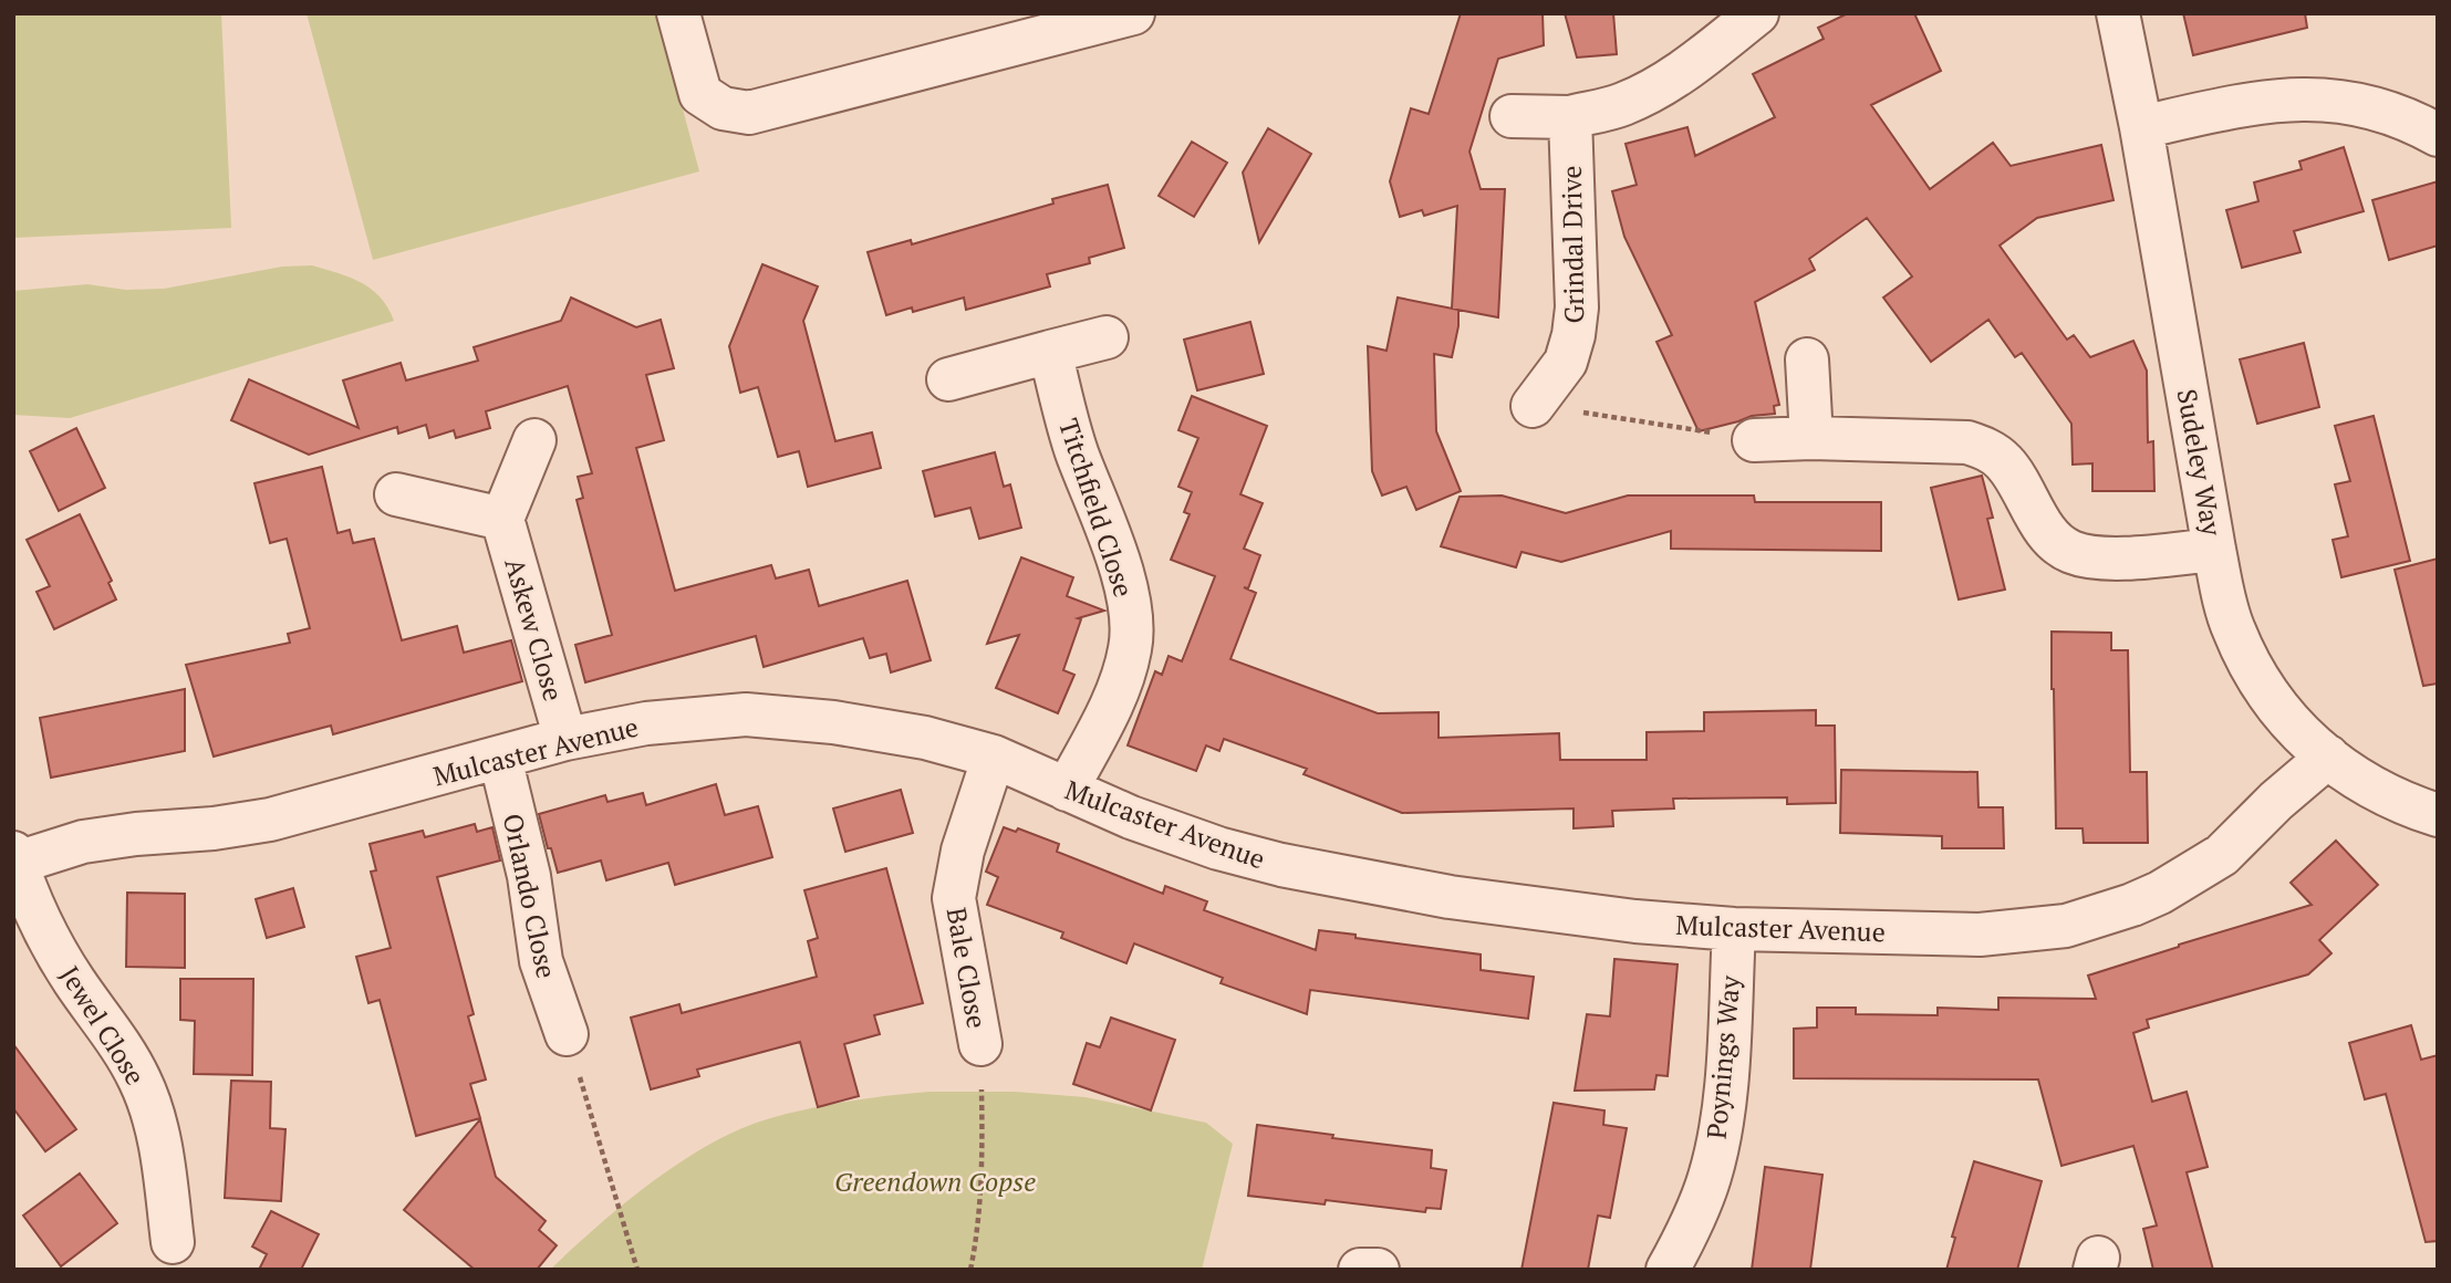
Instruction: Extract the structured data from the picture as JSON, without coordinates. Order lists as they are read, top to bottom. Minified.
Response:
{"streets":{"street":["Grindal Drive","Sudeley Way","Titchfield Close","Askew Close","Mulcaster Avenue","Orlando Close","Bale Close","Jewel Close","Poynings Way"]},"crossings":[["Sudeley Way","Mulcaster Avenue"],["Titchfield Close","Mulcaster Avenue"],["Askew Close","Mulcaster Avenue"],["Mulcaster Avenue","Orlando Close"],["Mulcaster Avenue","Bale Close"],["Mulcaster Avenue","Jewel Close"],["Mulcaster Avenue","Poynings Way"]],"parks":["Greendown Copse"]}
